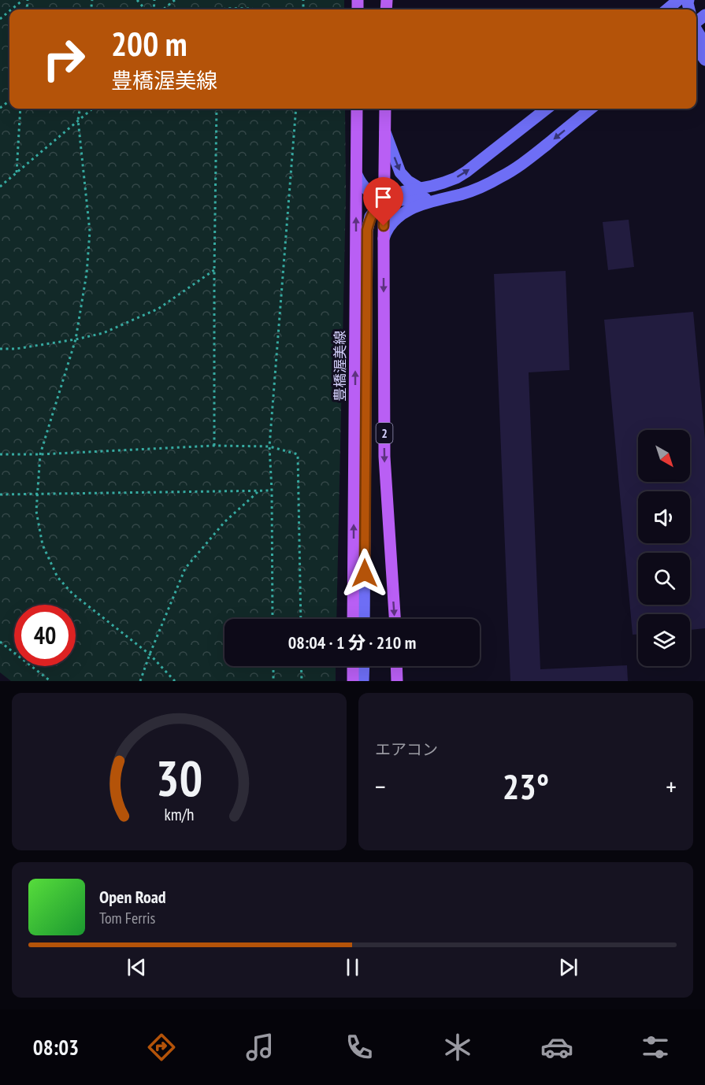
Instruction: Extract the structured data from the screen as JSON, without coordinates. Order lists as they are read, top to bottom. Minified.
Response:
{"streets":{"main road":["豊橋渥美線","2"]},"north":"bottom right","page":{"turn":["200 m","豊橋渥美線"],"limit":"40","trip":"08:04 · 1 分 · 210 m","tile":"エアコン","heat":["−","23°","+"],"song":["Open Road","Tom Ferris"],"tabs":"08:03","gauge":["30","km/h"]}}
